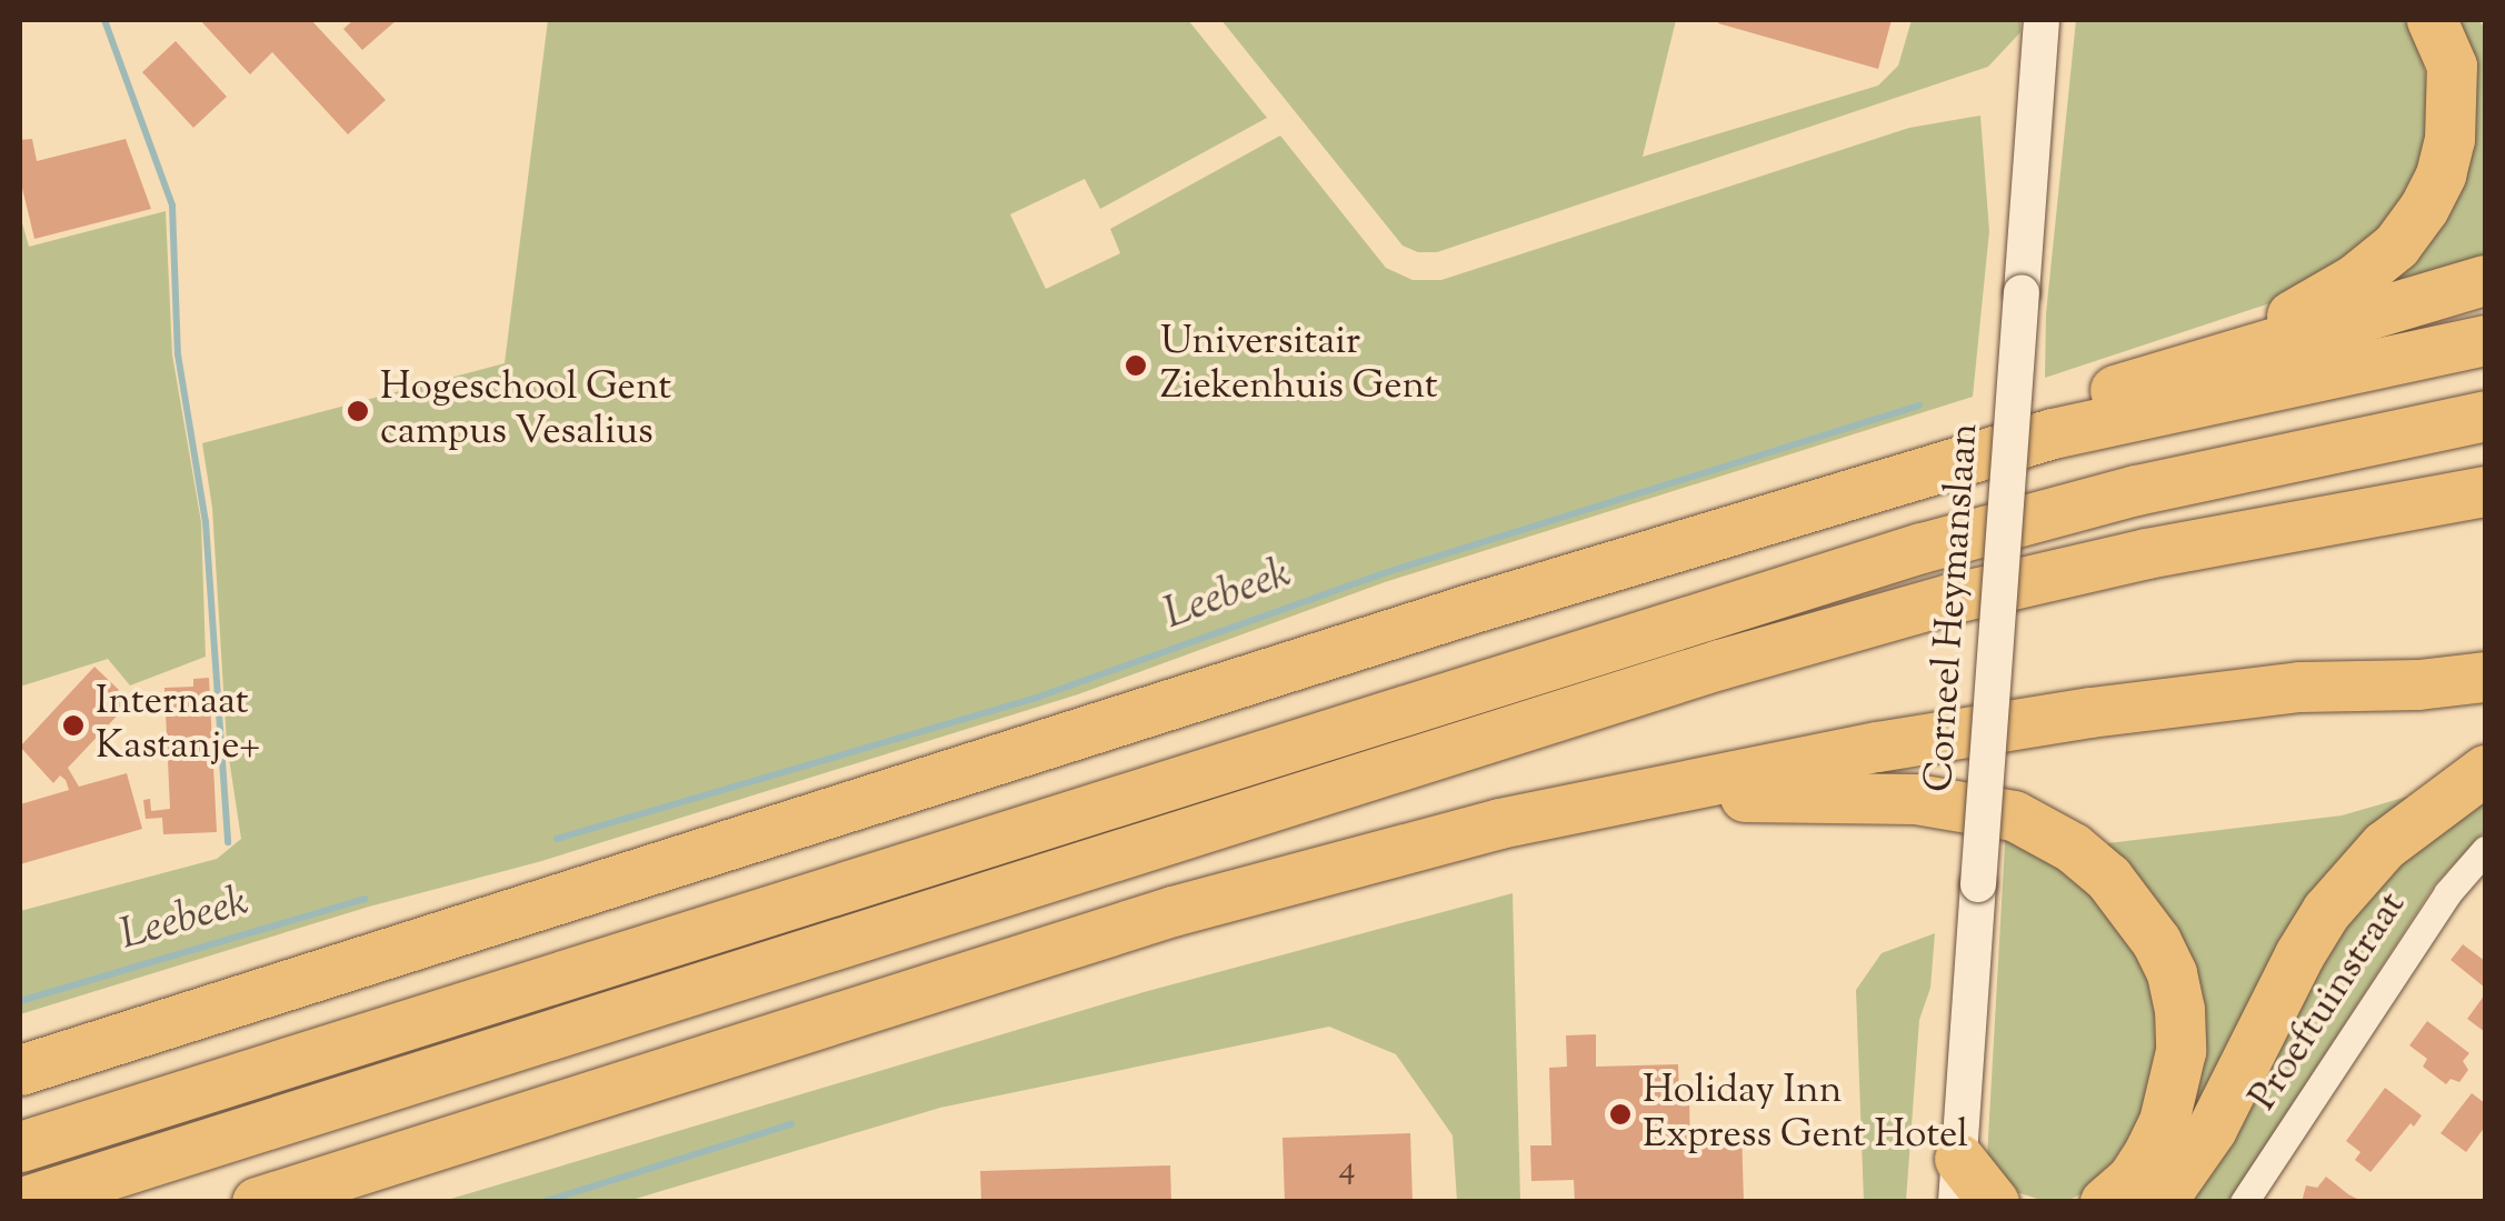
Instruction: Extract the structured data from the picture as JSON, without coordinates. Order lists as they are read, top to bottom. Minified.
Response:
{"streets":{"street":["Corneel Heymanslaan","Proeftuinstraat"]},"water":["Leebeek"],"places":["Universitair Ziekenhuis Gent","Hogeschool Gent campus Vesalius","Internaat Kastanje+","Holiday Inn Express Gent Hotel"],"house_numbers":["4"]}
